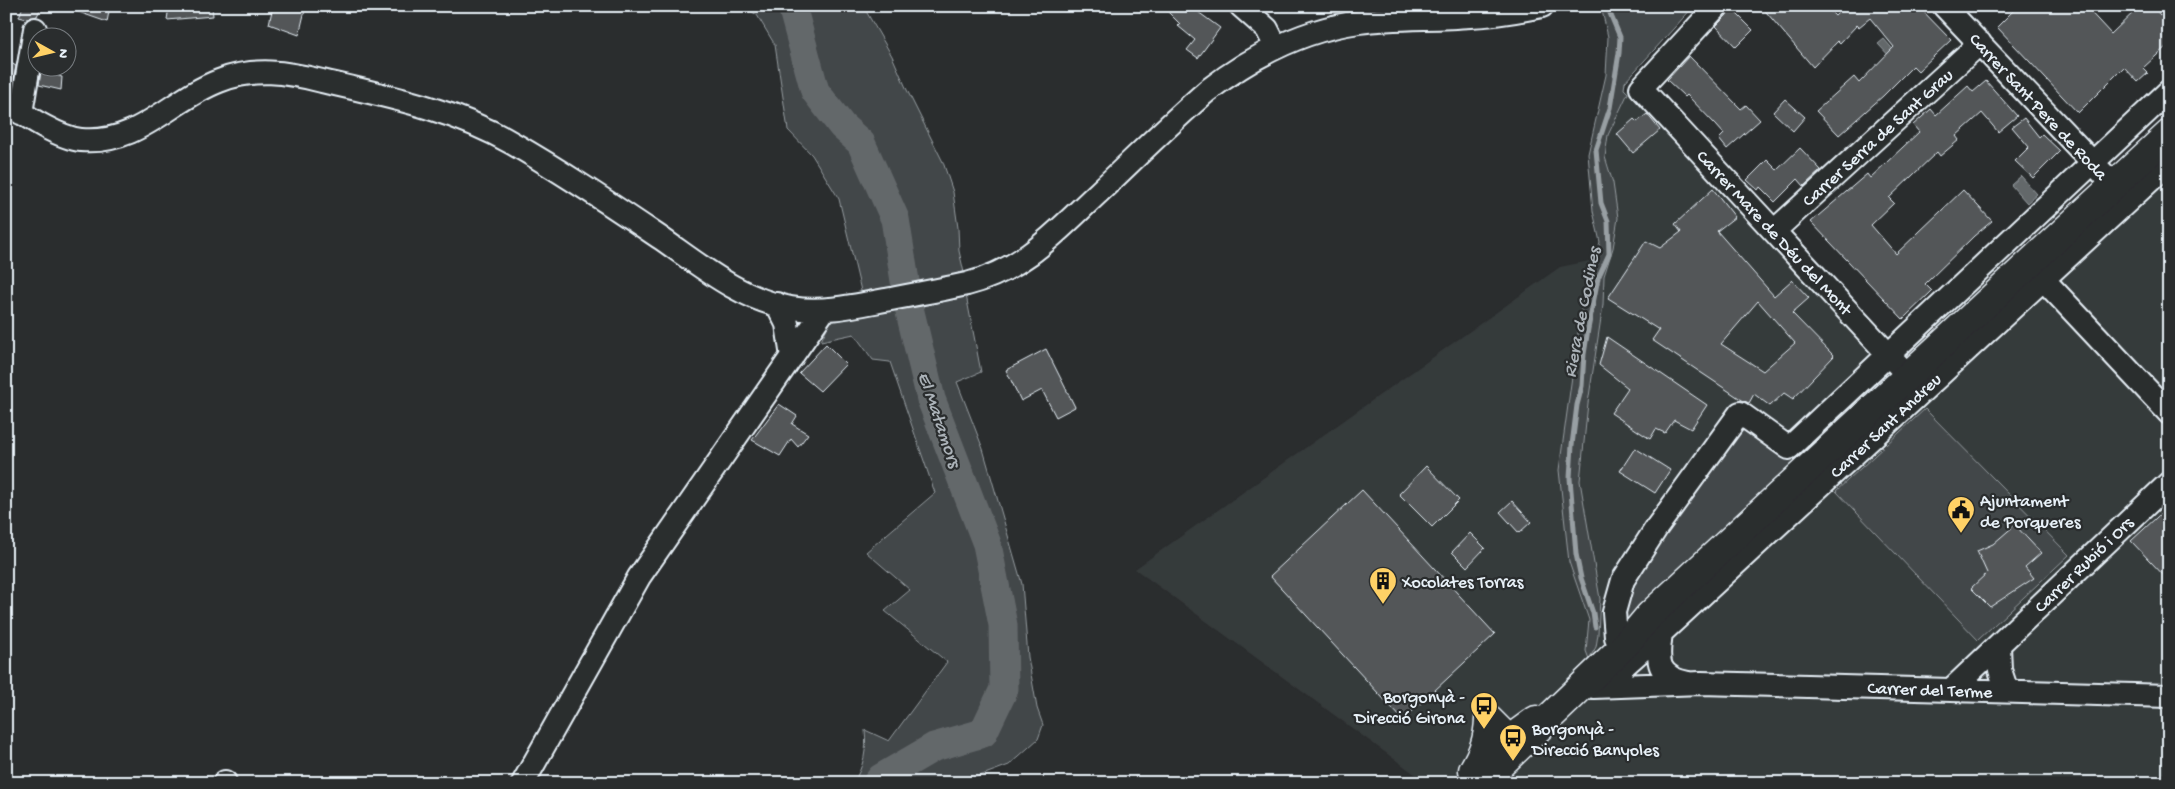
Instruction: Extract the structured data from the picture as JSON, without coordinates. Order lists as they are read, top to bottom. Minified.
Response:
{"streets":{"street":["Carrer Sant Pere de Roda","Carrer Serra de Sant Grau","Carrer Mare de Déu del Mont","Carrer Sant Andreu","Carrer Rubió i Ors","Carrer del Terme"]},"crossings":[["Carrer Sant Pere de Roda","Carrer Serra de Sant Grau"],["Carrer Serra de Sant Grau","Carrer Mare de Déu del Mont"],["Carrer Rubió i Ors","Carrer del Terme"]],"water":["Riera de Codines","El Matamors"],"places":{"public building":["Ajuntament de Porqueres"],"building":["Xocolates Torras"],"bus stop":["Borgonyà - Direcció Girona","Borgonyà - Direcció Banyoles"]},"north":"right"}
